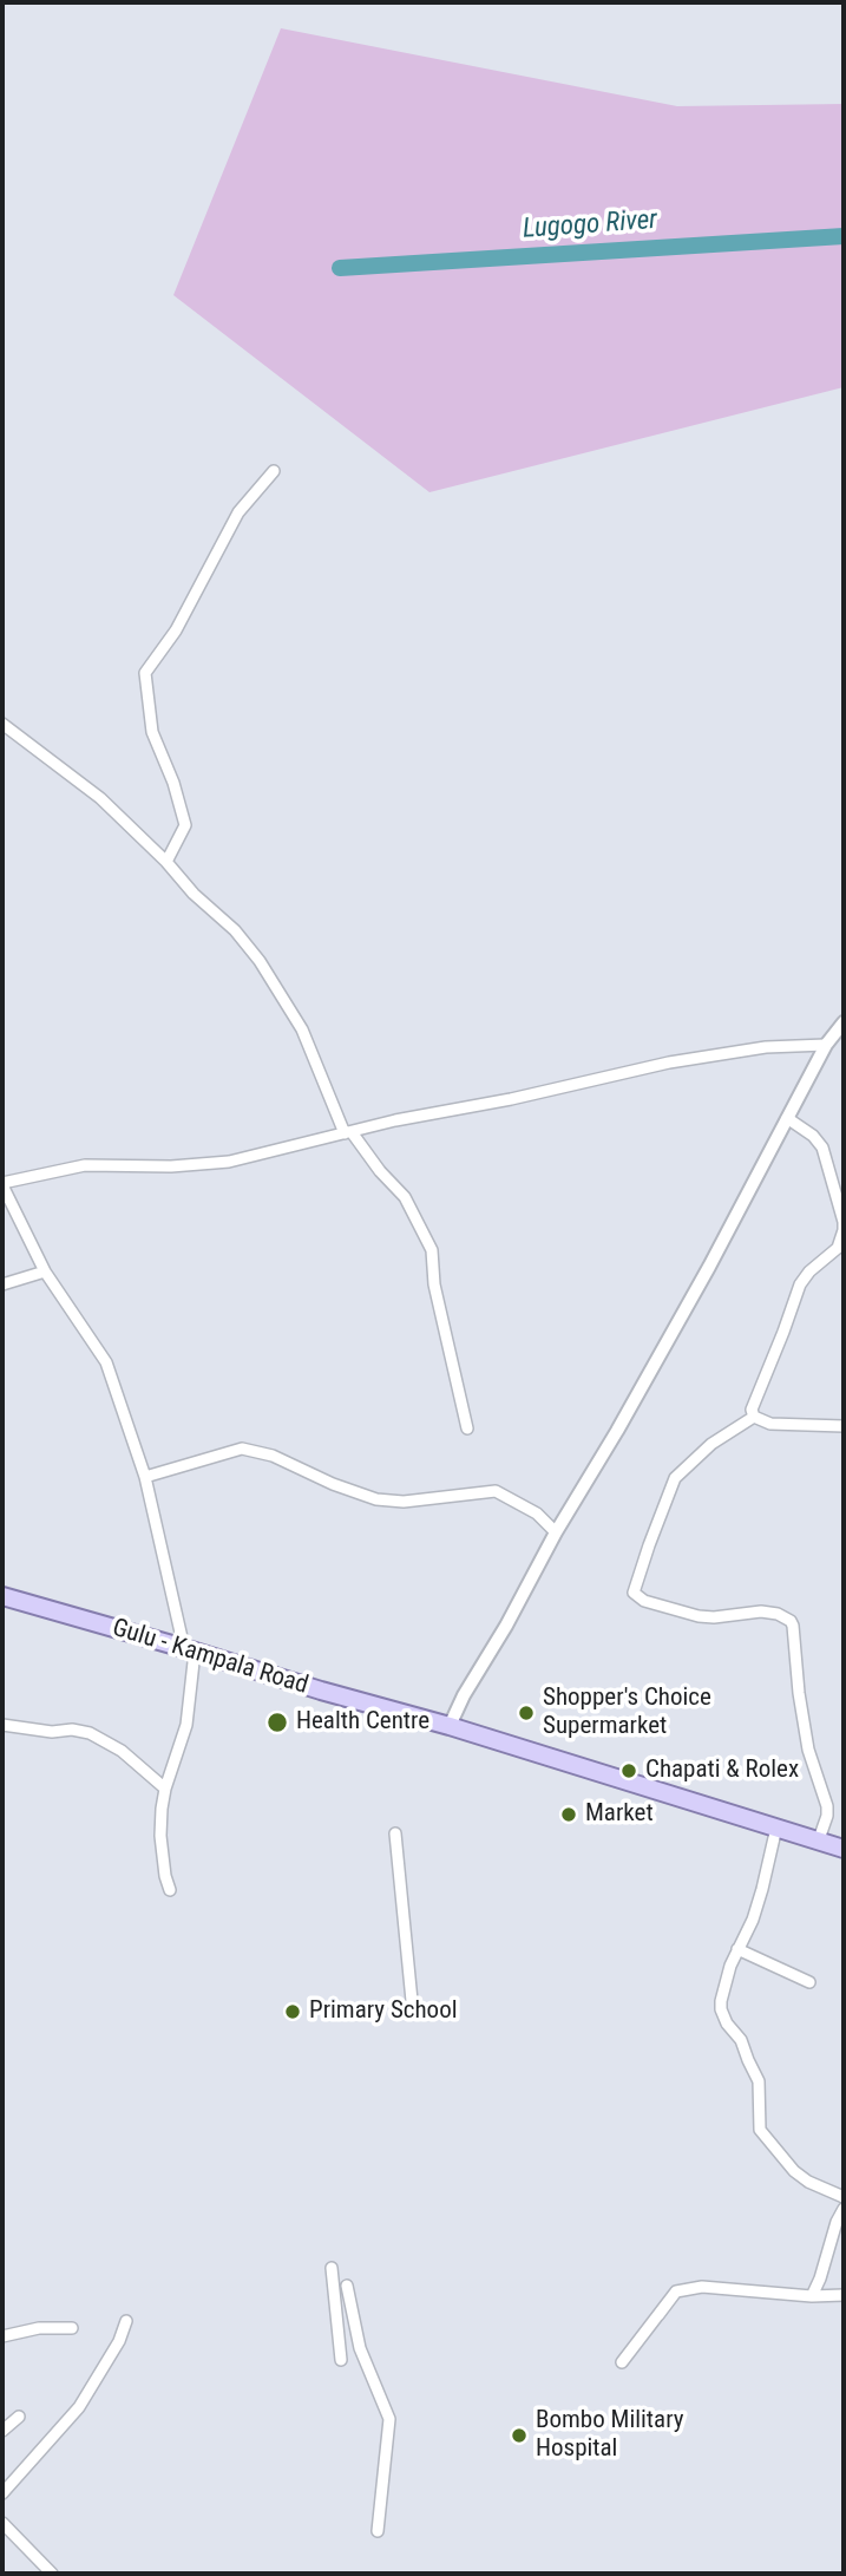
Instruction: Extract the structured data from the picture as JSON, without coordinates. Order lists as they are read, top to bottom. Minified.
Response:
{"streets":{"main road":["Gulu - Kampala Road"]},"water":["Lugogo River"],"places":["Shopper's Choice Supermarket","Health Centre","Chapati & Rolex","Market","Primary School","Bombo Military Hospital"]}
